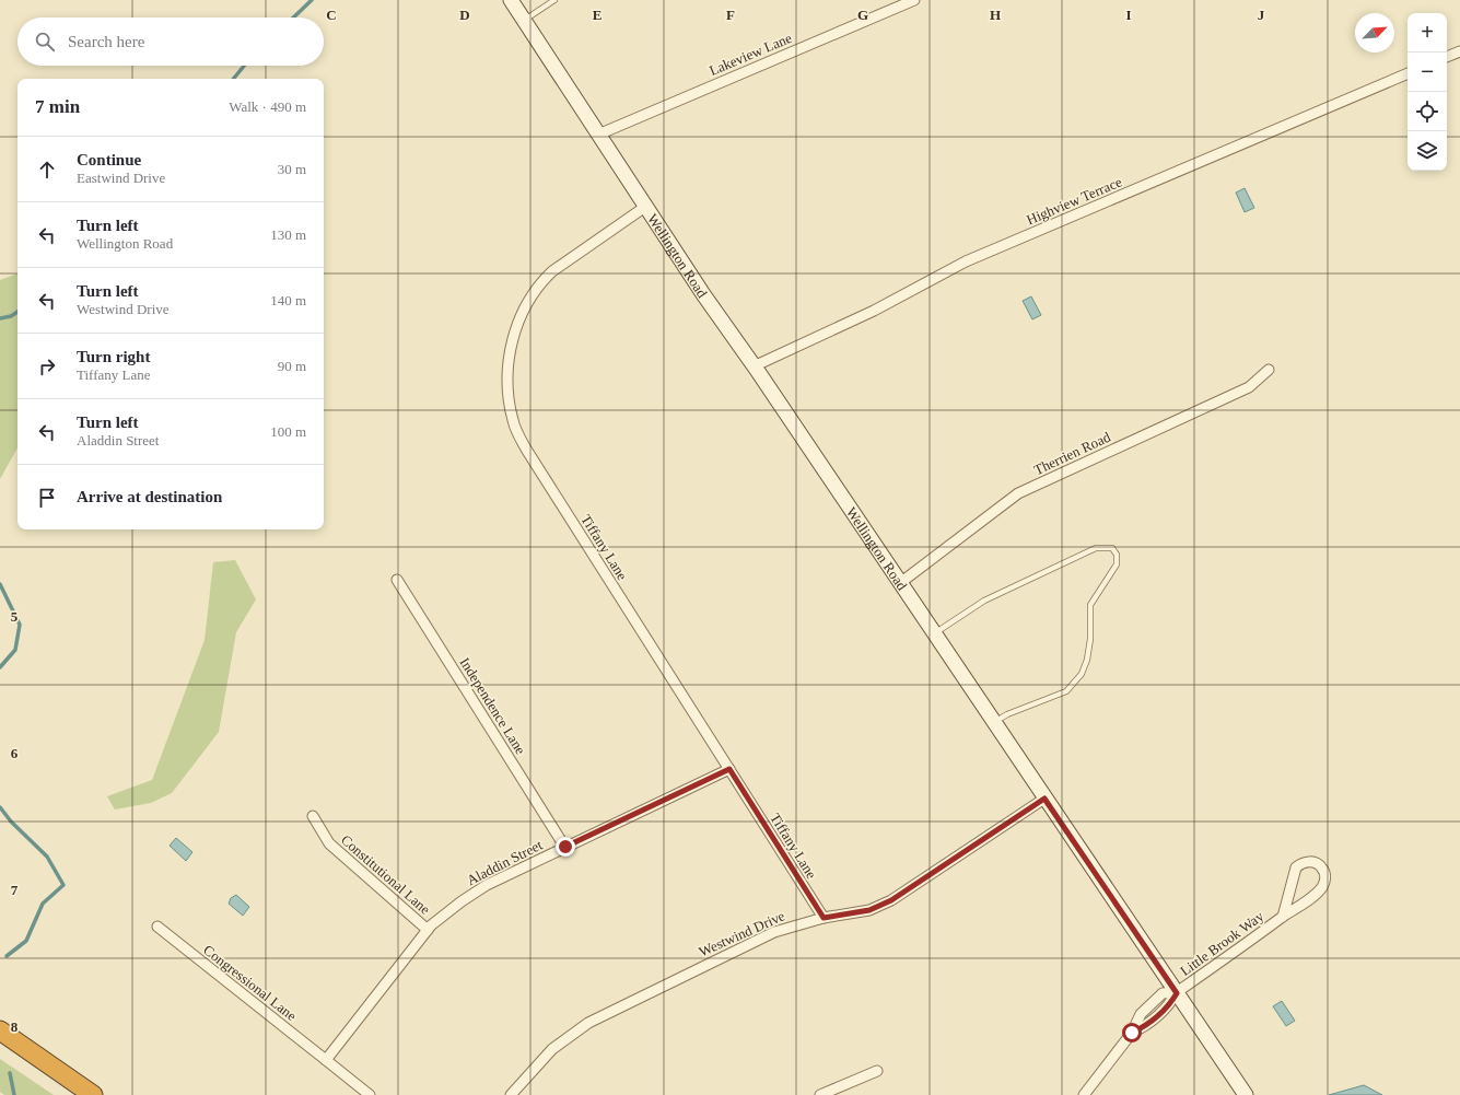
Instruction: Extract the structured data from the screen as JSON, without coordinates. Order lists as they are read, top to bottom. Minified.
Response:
{"streets":{"main road":["Wellington Road"],"street":["Lakeview Lane","Highview Terrace","Therrien Road","Tiffany Lane","Independence Lane","Aladdin Street","Constitutional Lane","Westwind Drive","Little Brook Way","Congressional Lane"]},"crossings":[["Lakeview Lane","Wellington Road"],["Highview Terrace","Wellington Road"],["Wellington Road","Therrien Road"],["Wellington Road","Tiffany Lane"],["Wellington Road","Westwind Drive"],["Wellington Road","Little Brook Way"],["Tiffany Lane","Aladdin Street"],["Tiffany Lane","Westwind Drive"],["Independence Lane","Aladdin Street"],["Aladdin Street","Constitutional Lane"],["Aladdin Street","Congressional Lane"]],"north":"top right","page":{"map_buttons":["+","−"],"search":"Search here","heading":["7 min","Walk · 490 m"],"list":[["Continue","Eastwind Drive","30 m"],["Turn left","Wellington Road","130 m"],["Turn left","Westwind Drive","140 m"],["Turn right","Tiffany Lane","90 m"],["Turn left","Aladdin Street","100 m"],"Arrive at destination"]},"grid":{"columns":["C","D","E","F","G","H","I","J"],"rows":["5","6","7","8"]}}
